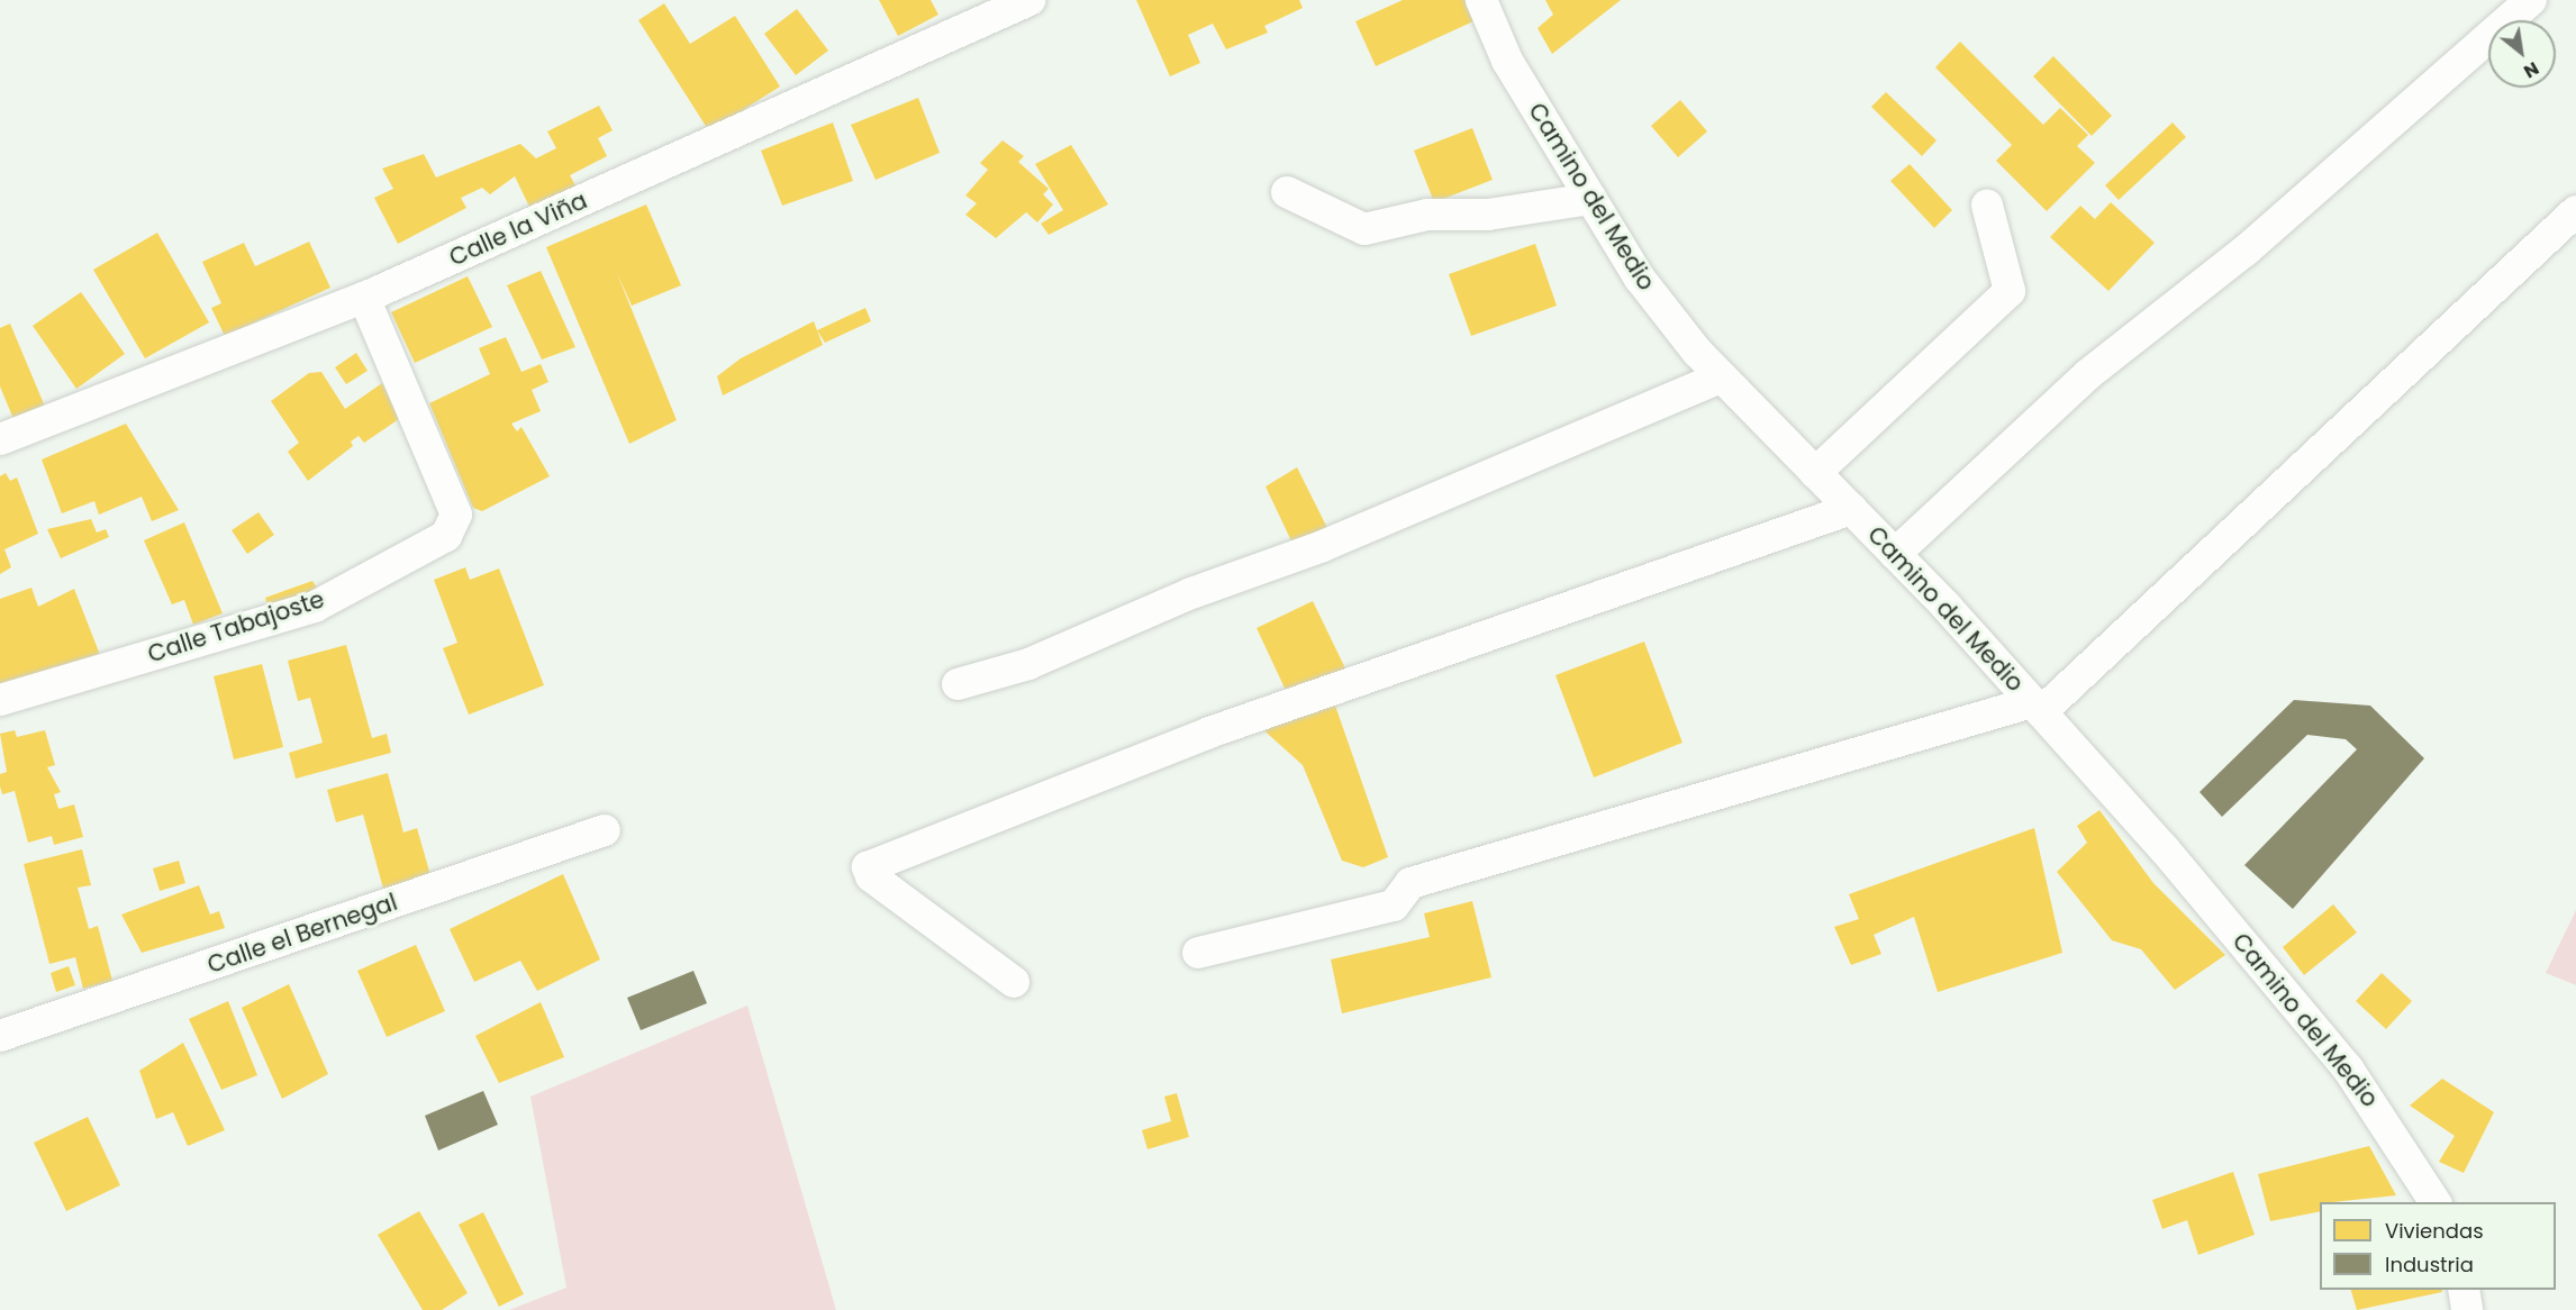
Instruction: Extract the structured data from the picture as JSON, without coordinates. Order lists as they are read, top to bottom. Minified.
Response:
{"streets":{"street":["Camino del Medio","Calle la Viña","Calle Tabajoste","Calle el Bernegal"]},"crossings":[["Calle la Viña","Calle Tabajoste"]],"legend":["Viviendas","Industria"],"north":"bottom right"}
